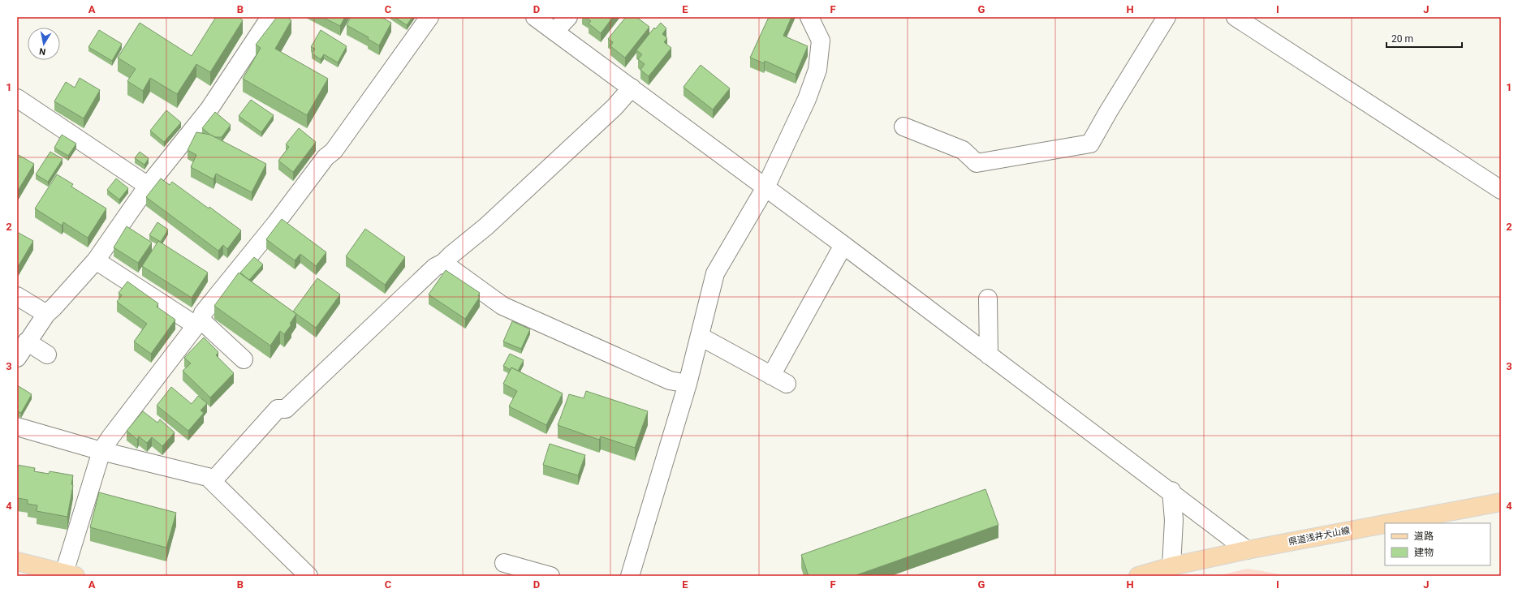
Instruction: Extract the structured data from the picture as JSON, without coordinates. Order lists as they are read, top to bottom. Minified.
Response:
{"streets":{"main road":["県道浅井犬山線"]},"legend":["道路","建物"],"scale_bar":"20 m","north":"bottom","grid":{"columns":["A","B","C","D","E","F","G","H","I","J"],"rows":["1","2","3","4"]}}
